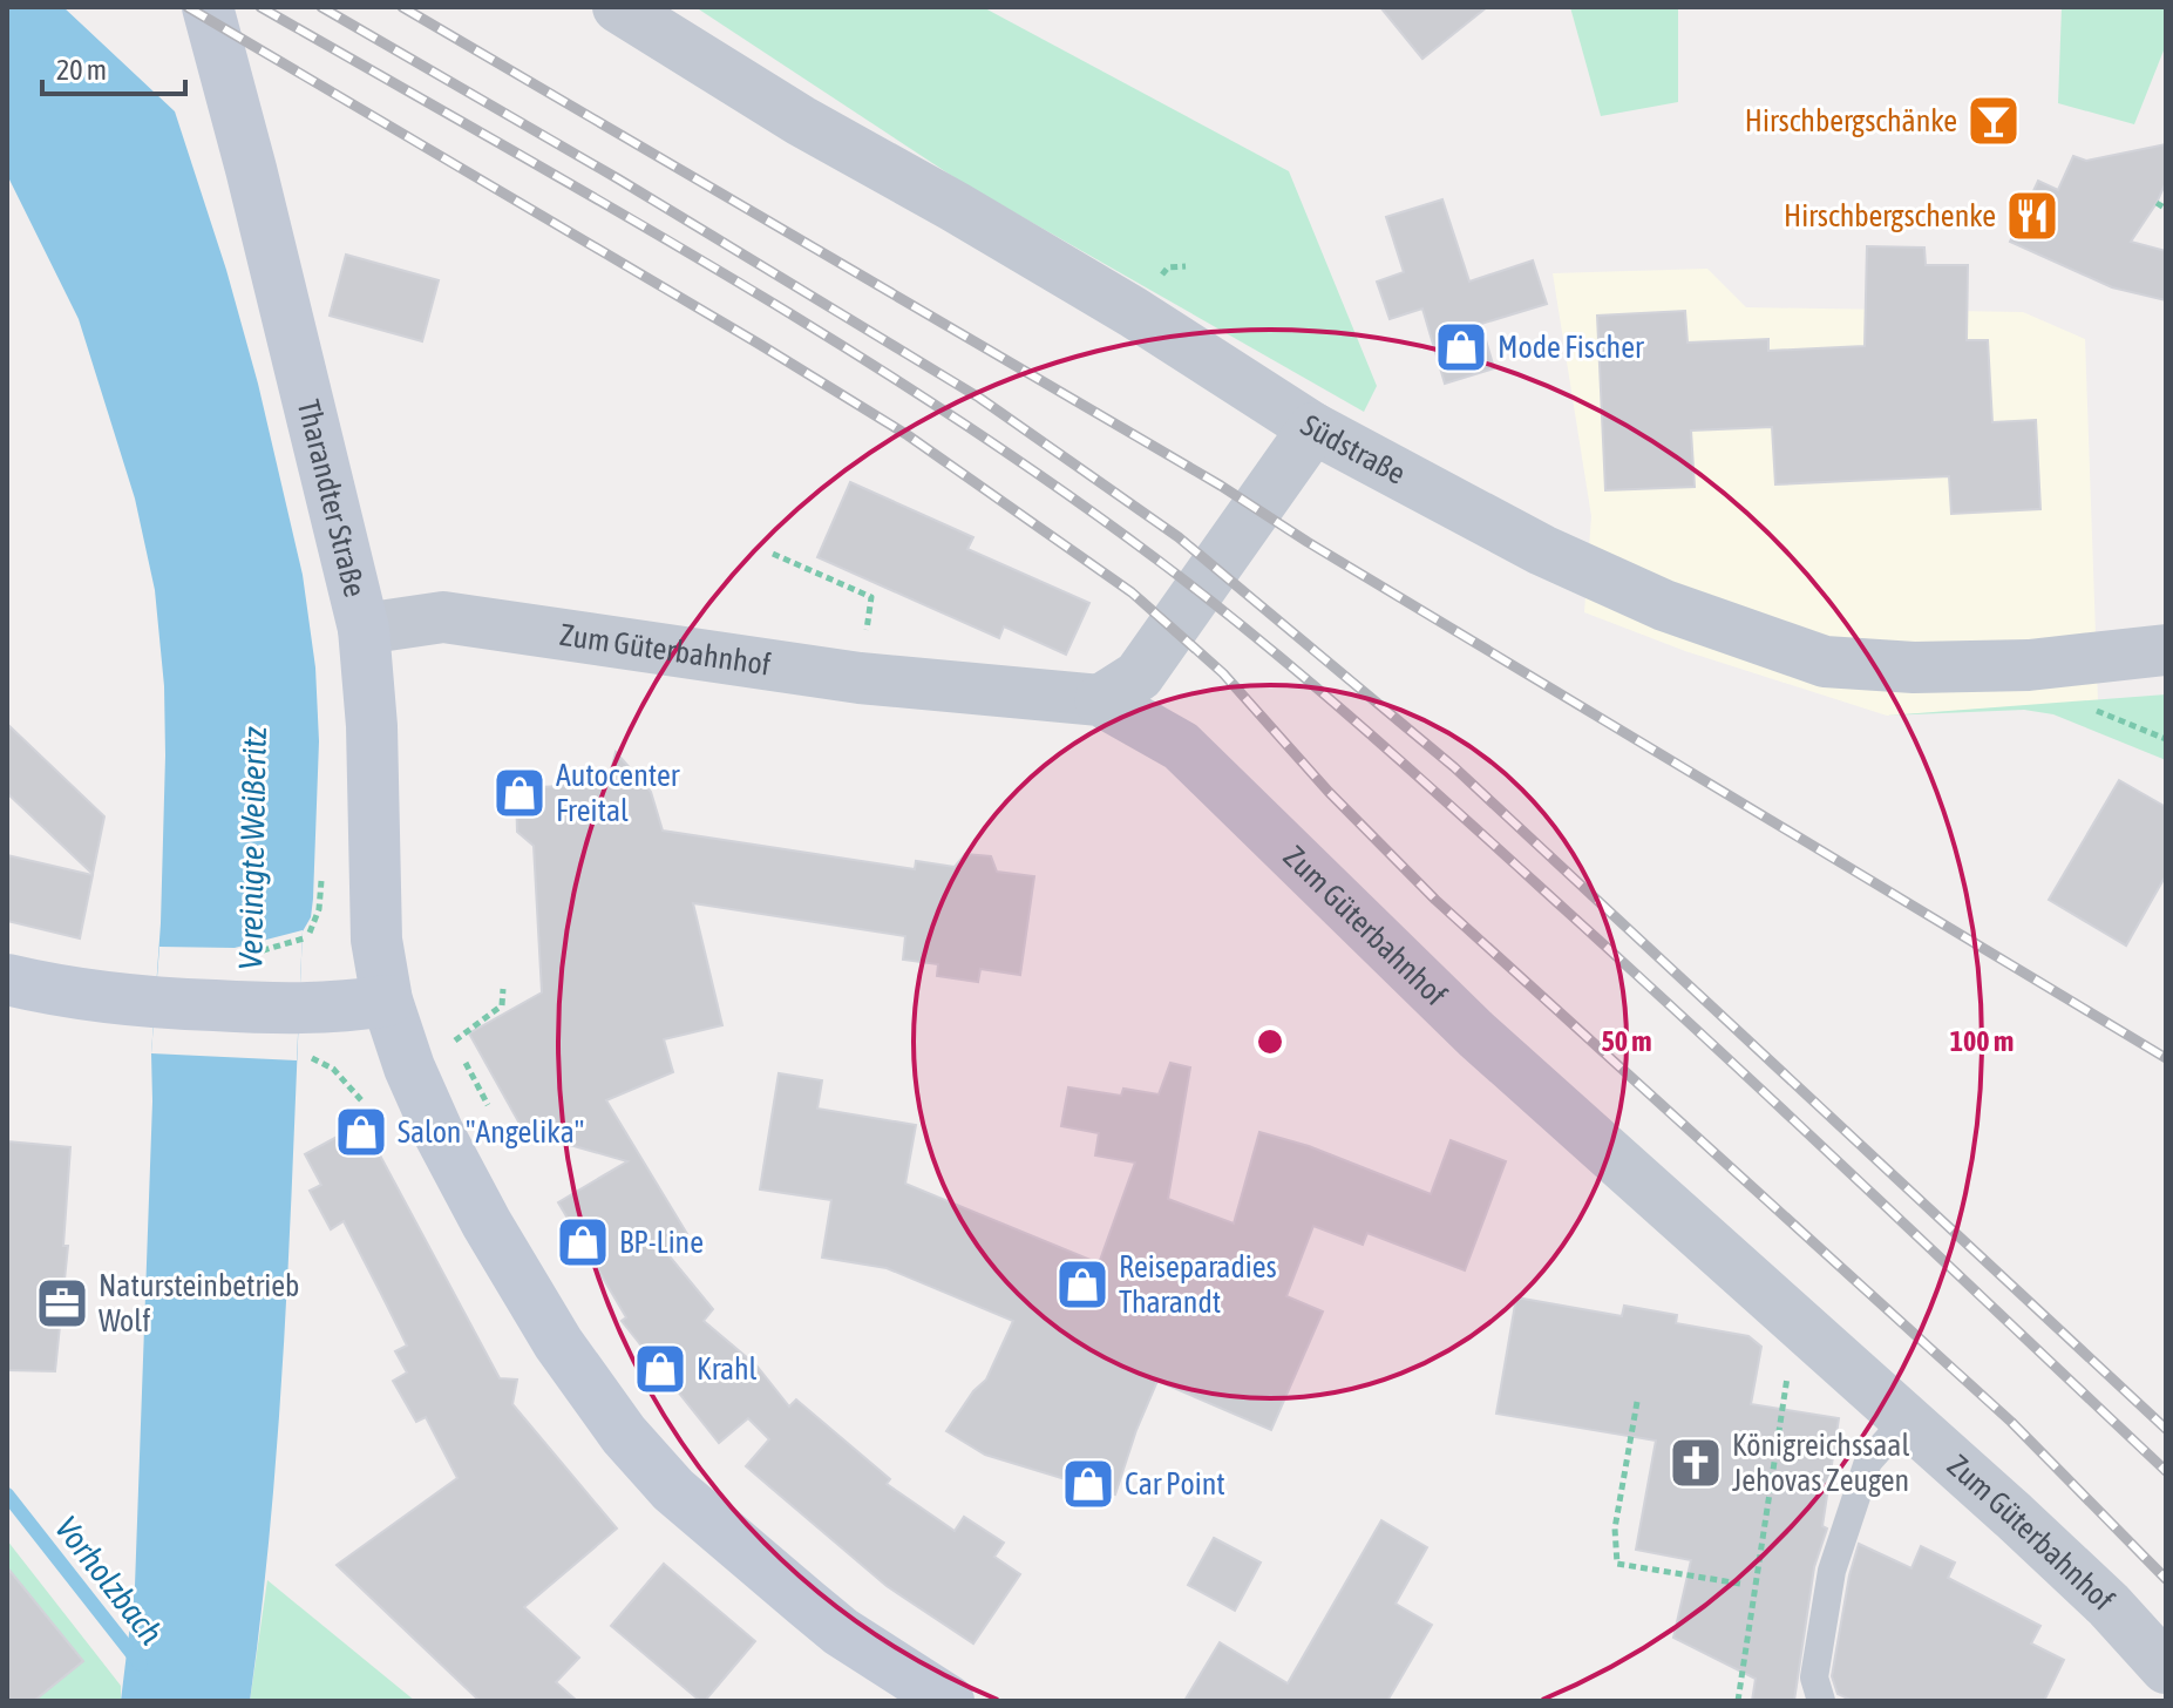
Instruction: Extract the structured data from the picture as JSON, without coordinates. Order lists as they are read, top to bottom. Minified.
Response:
{"streets":{"main road":["Tharandter Straße"],"street":["Südstraße","Zum Güterbahnhof"]},"crossings":[["Tharandter Straße","Zum Güterbahnhof"]],"water":["Vereinigte Weißeritz","Vorholzbach"],"places":{"bar":["Hirschbergschänke"],"restaurant":["Hirschbergschenke"],"shop":["Mode Fischer","Autocenter Freital","Salon \"Angelika\"","BP-Line","Reiseparadies Tharandt","Krahl","Car Point"],"office":["Natursteinbetrieb Wolf"],"church":["Königreichssaal Jehovas Zeugen"]},"scale_bar":"20 m","rings":["50 m","100 m"]}
